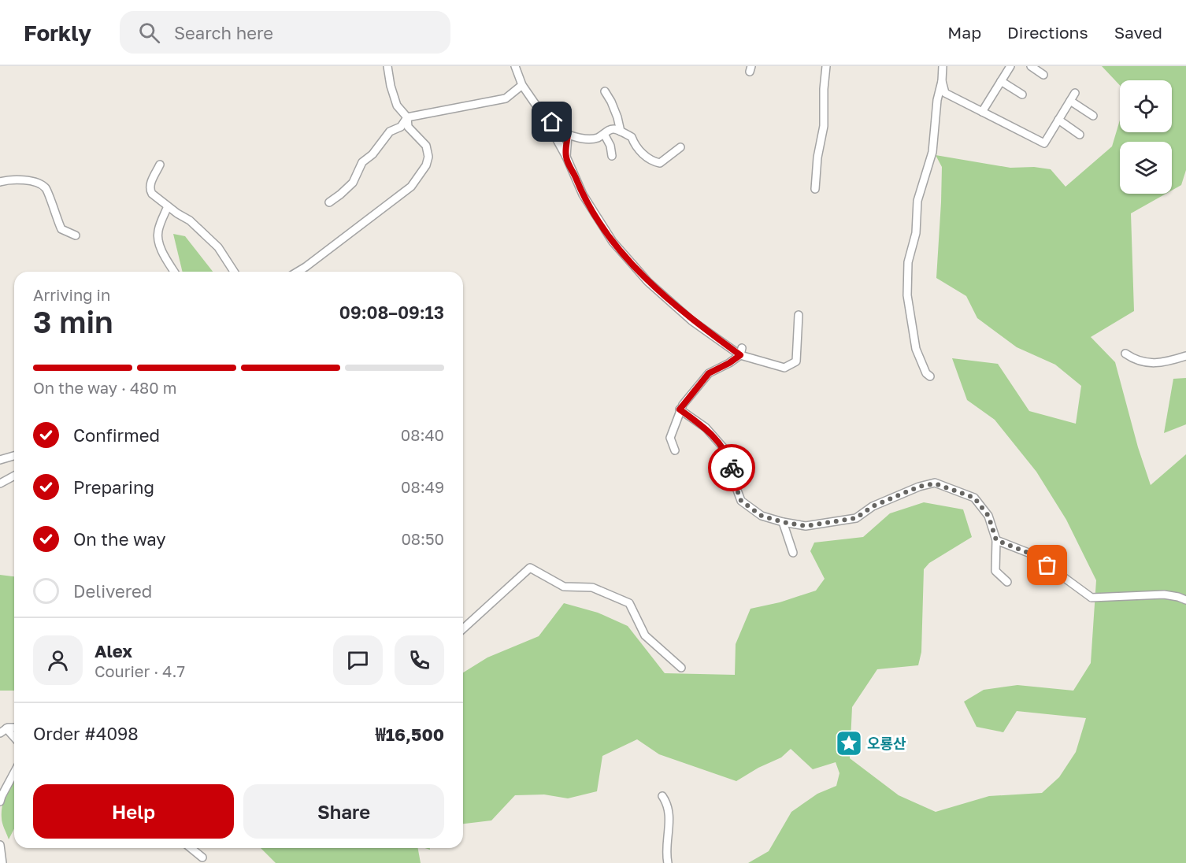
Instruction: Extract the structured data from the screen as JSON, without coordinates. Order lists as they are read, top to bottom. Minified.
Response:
{"places":{"place":["오룡산"]},"page":{"header":"Forkly","search":"Search here","nav":["Map","Directions","Saved"],"heading":["3 min","Arriving in","09:08–09:13"],"panel":["Alex","Courier · 4.7","Order #4098","₩16,500"],"bar":"On the way · 480 m","list":[["Confirmed","08:40"],["Preparing","08:49"],["On the way","08:50"],"Delivered"],"buttons":["Help","Share"]}}
